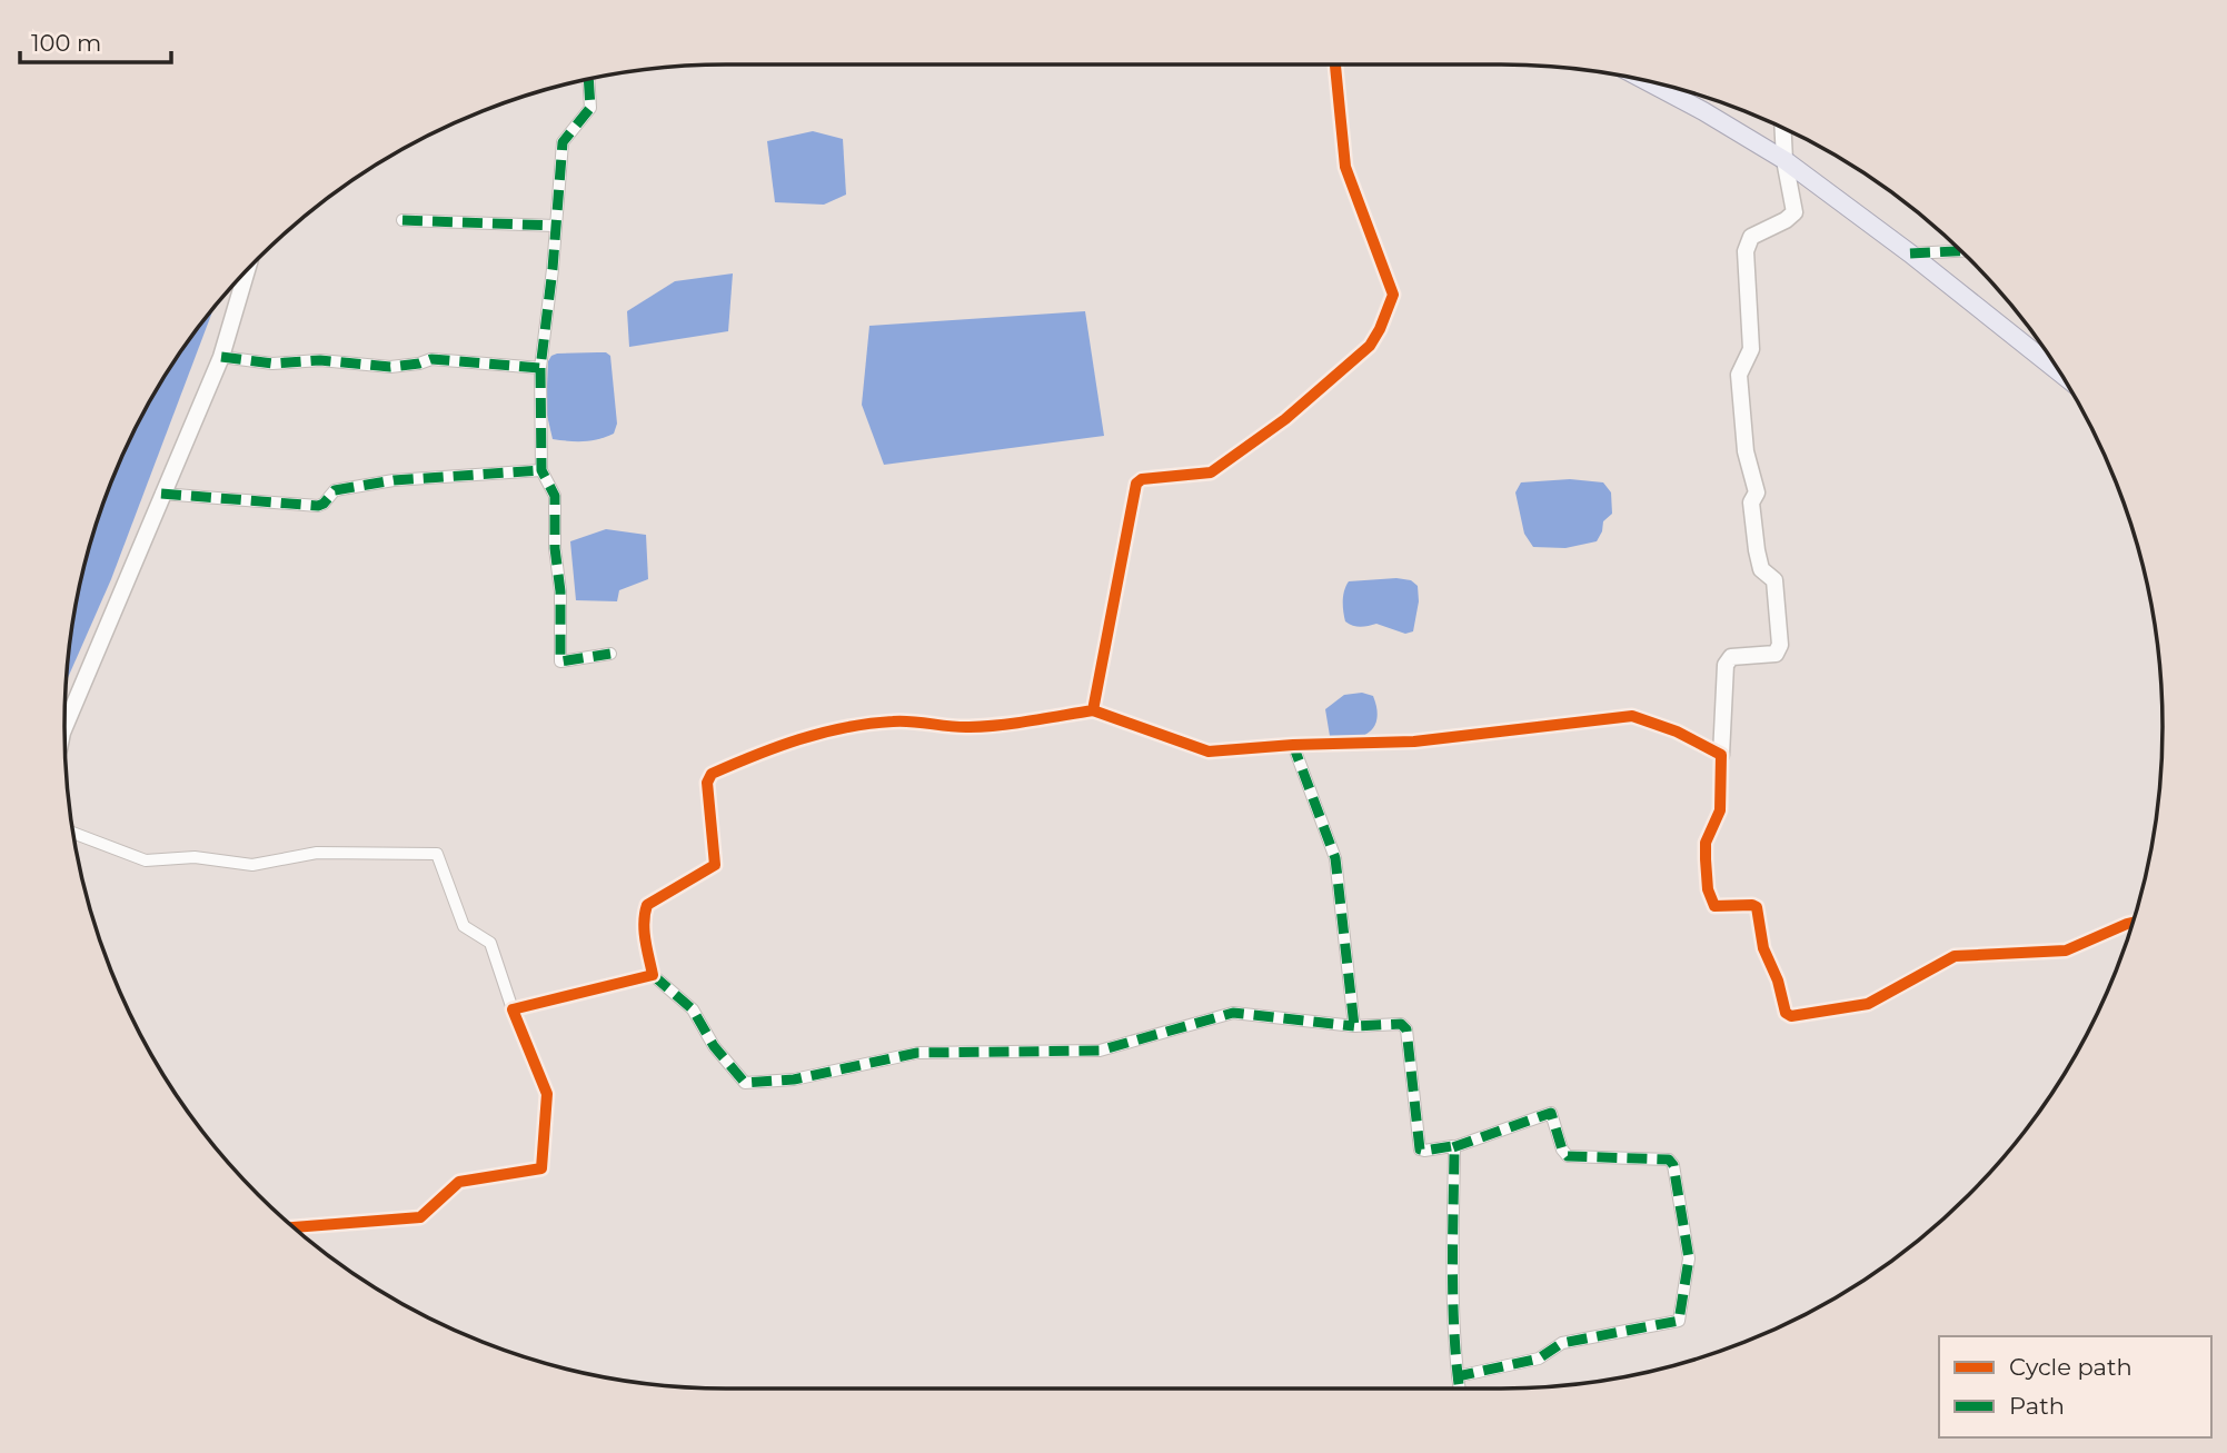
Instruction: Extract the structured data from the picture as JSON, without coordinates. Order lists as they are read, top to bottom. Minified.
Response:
{"legend":["Cycle path","Path"],"scale_bar":"100 m"}
